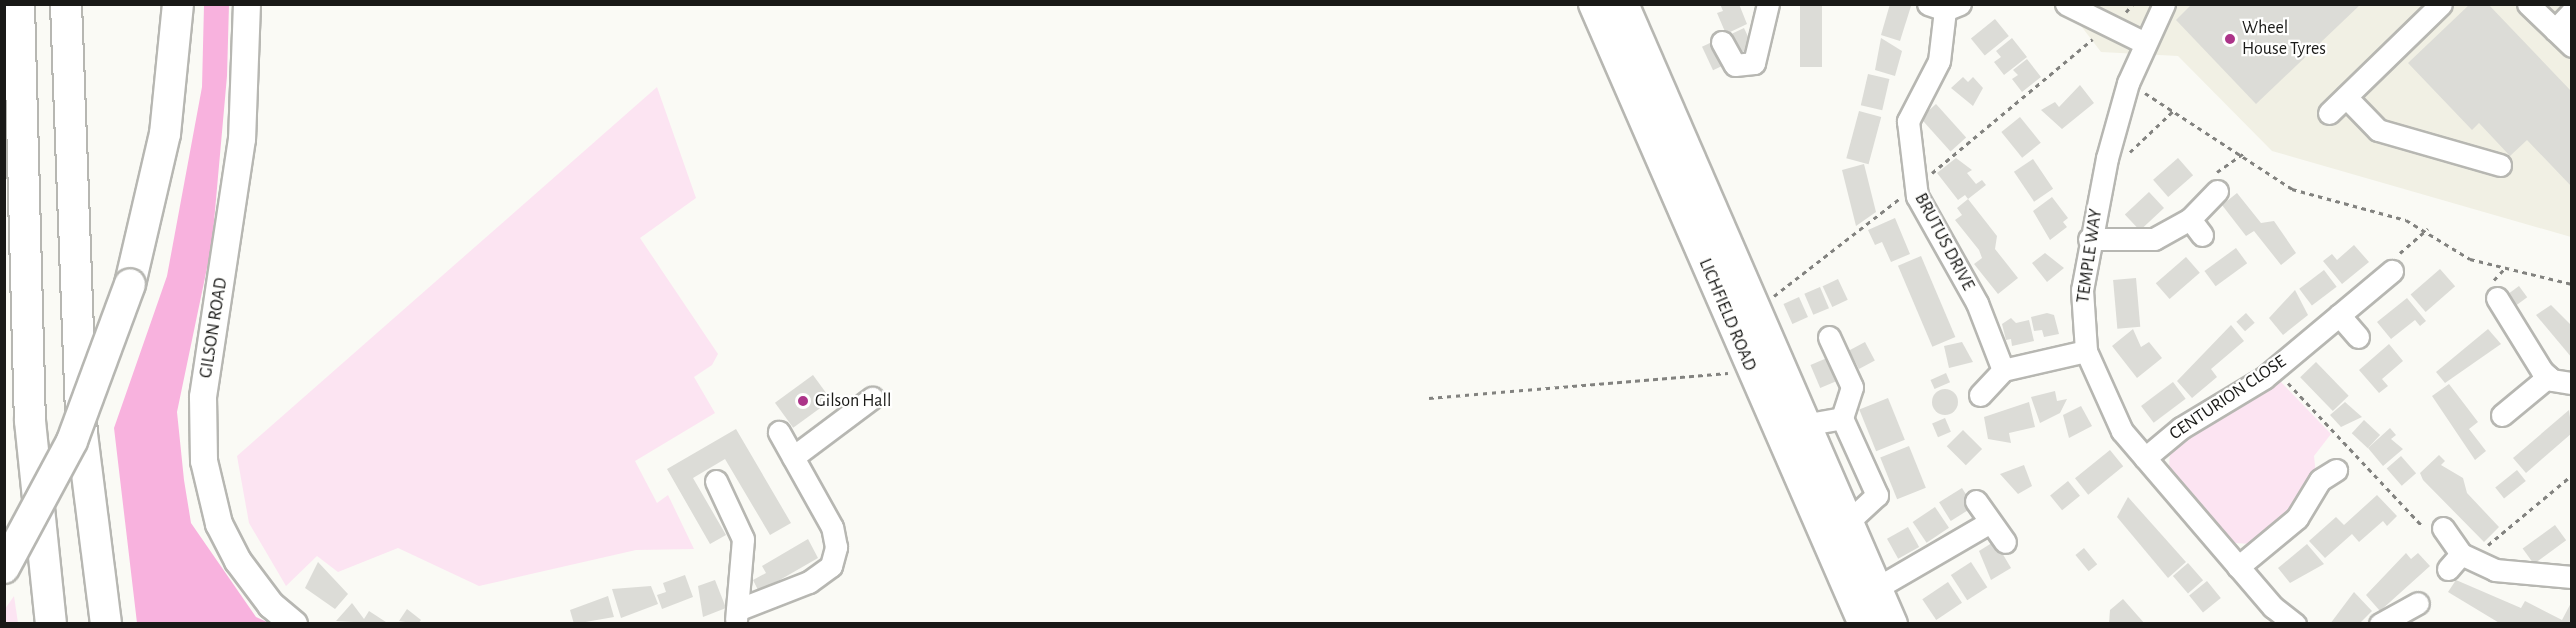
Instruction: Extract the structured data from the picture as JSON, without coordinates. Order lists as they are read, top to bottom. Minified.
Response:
{"streets":{"highway":["LICHFIELD ROAD"],"main road":["GILSON ROAD"],"street":["BRUTUS DRIVE","TEMPLE WAY","CENTURION CLOSE"]},"crossings":[["TEMPLE WAY","CENTURION CLOSE"]],"places":["Wheel House Tyres","Gilson Hall"]}
